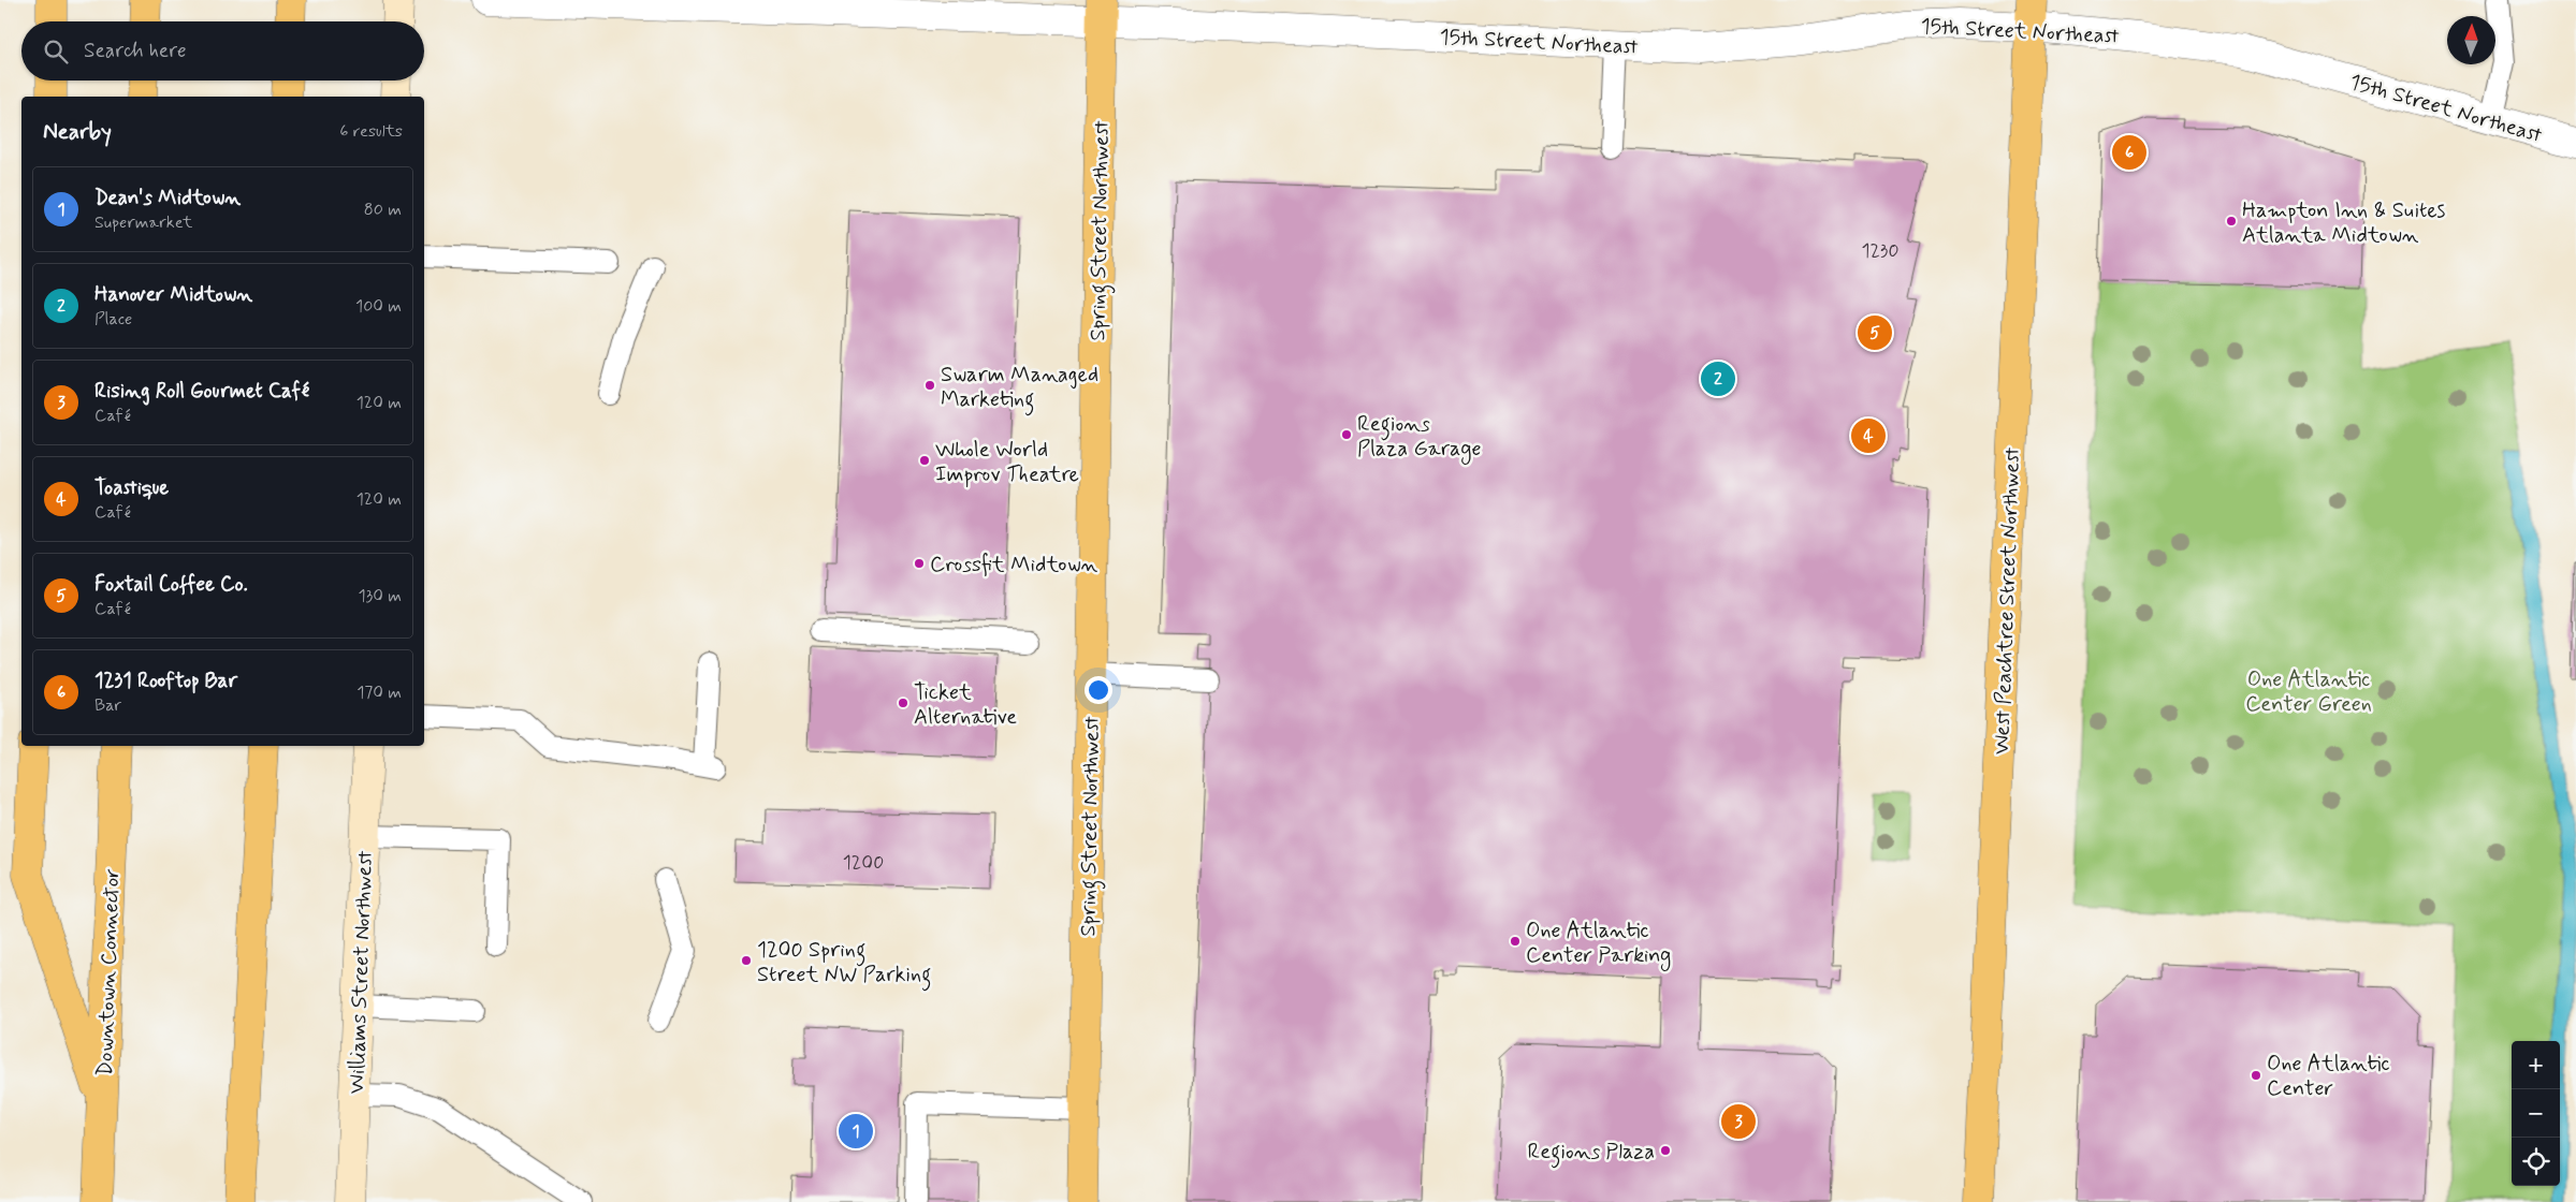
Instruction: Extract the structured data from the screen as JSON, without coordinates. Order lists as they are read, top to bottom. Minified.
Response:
{"streets":{"main road":["Spring Street Northwest","West Peachtree Street Northwest","Downtown Connector"],"street":["15th Street Northeast","Williams Street Northwest"]},"crossings":[["15th Street Northeast","Spring Street Northwest"],["15th Street Northeast","West Peachtree Street Northwest"]],"parks":["One Atlantic Center Green"],"places":["Hampton Inn & Suites Atlanta Midtown","Swarm Managed Marketing","Regions Plaza Garage","Whole World Improv Theatre","Crossfit Midtown","Ticket Alternative","One Atlantic Center Parking","1200 Spring Street NW Parking","One Atlantic Center","Regions Plaza"],"house_numbers":["1230","1200"],"north":"top","page":{"search":"Search here","heading":["Nearby","6 results"],"pins":["6","5","2","4","3","1"],"list":[{"mark":"1","name":"Dean's Midtown","note":"Supermarket","value":"80 m"},{"mark":"2","name":"Hanover Midtown","note":"Place","value":"100 m"},{"mark":"3","name":"Rising Roll Gourmet Café","note":"Café","value":"120 m"},{"mark":"4","name":"Toastique","note":"Café","value":"120 m"},{"mark":"5","name":"Foxtail Coffee Co.","note":"Café","value":"130 m"},{"mark":"6","name":"1231 Rooftop Bar","note":"Bar","value":"170 m"}],"map_buttons":["+","−"]}}
